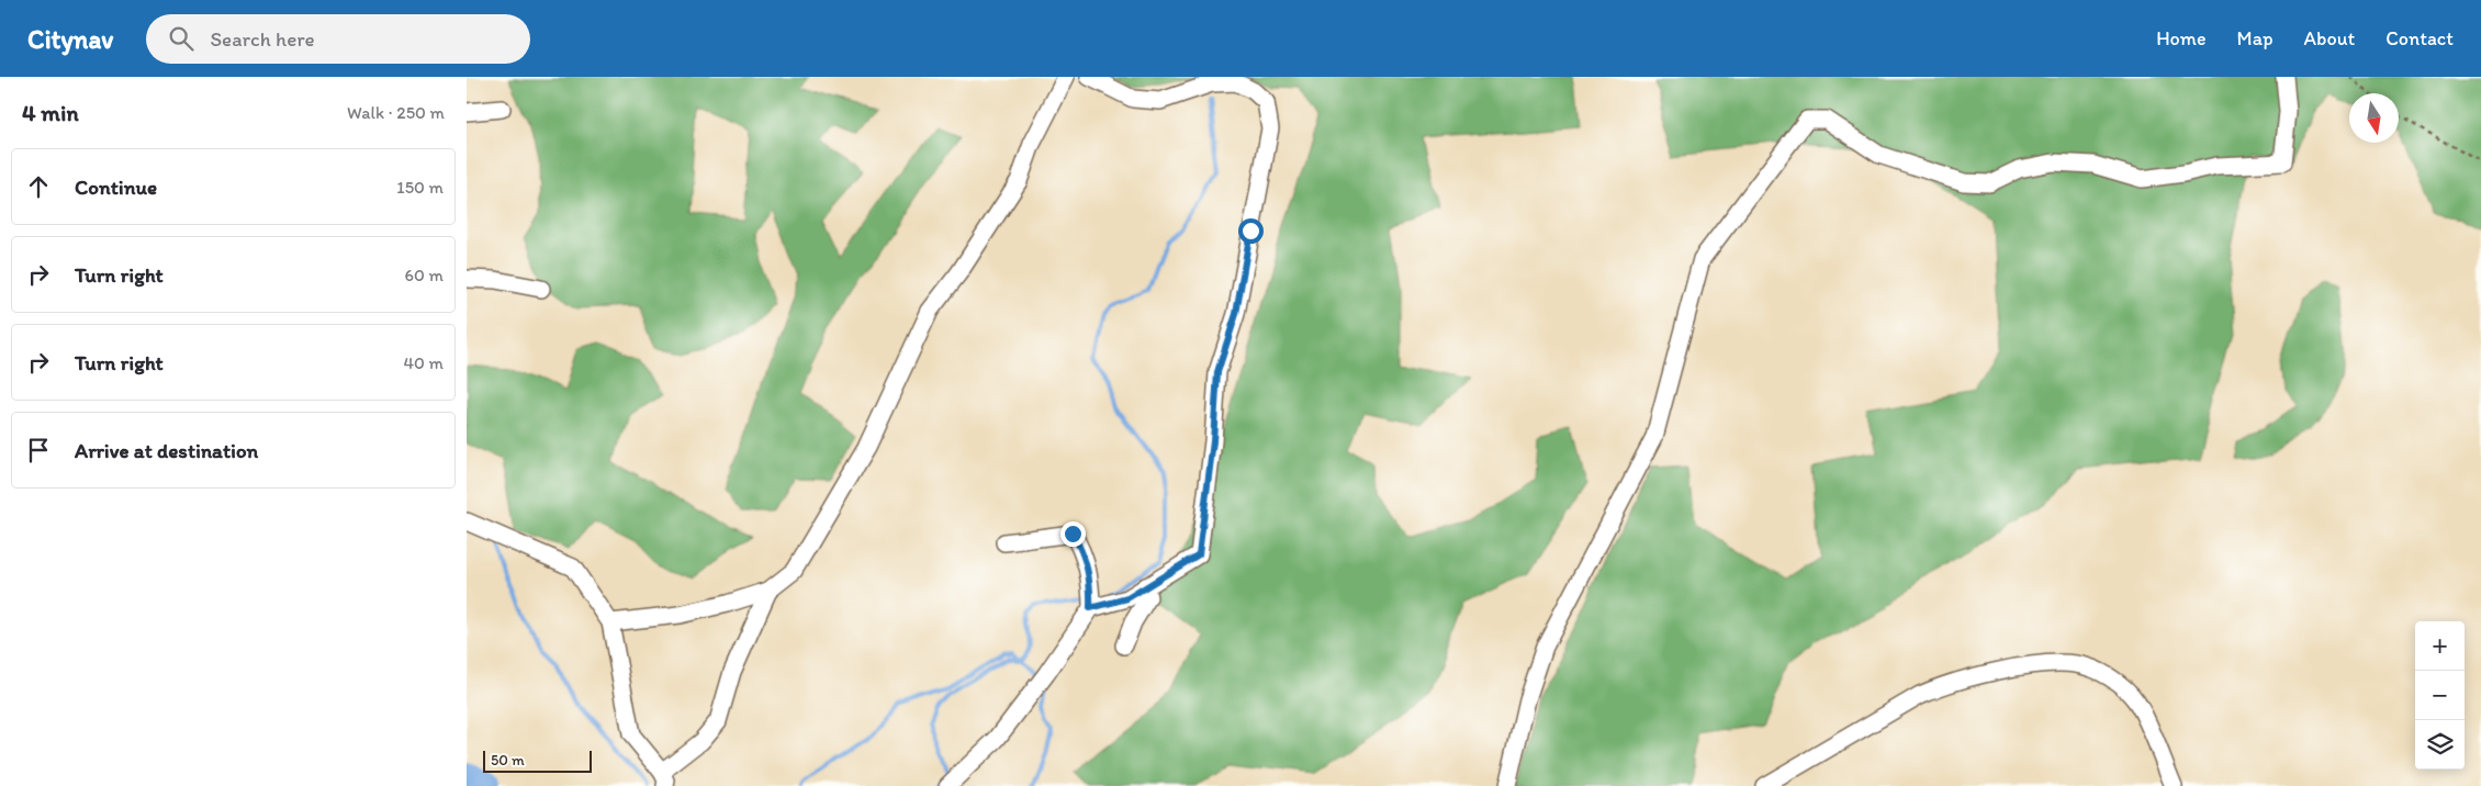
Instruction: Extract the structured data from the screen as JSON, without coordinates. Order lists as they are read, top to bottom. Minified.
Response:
{"scale_bar":"50 m","north":"bottom","page":{"header":"Citynav","search":"Search here","nav":["Home","Map","About","Contact"],"heading":["4 min","Walk · 250 m"],"list":[["Continue","150 m"],["Turn right","60 m"],["Turn right","40 m"],"Arrive at destination"],"map_buttons":["+","−"],"scale":"50 m"}}
